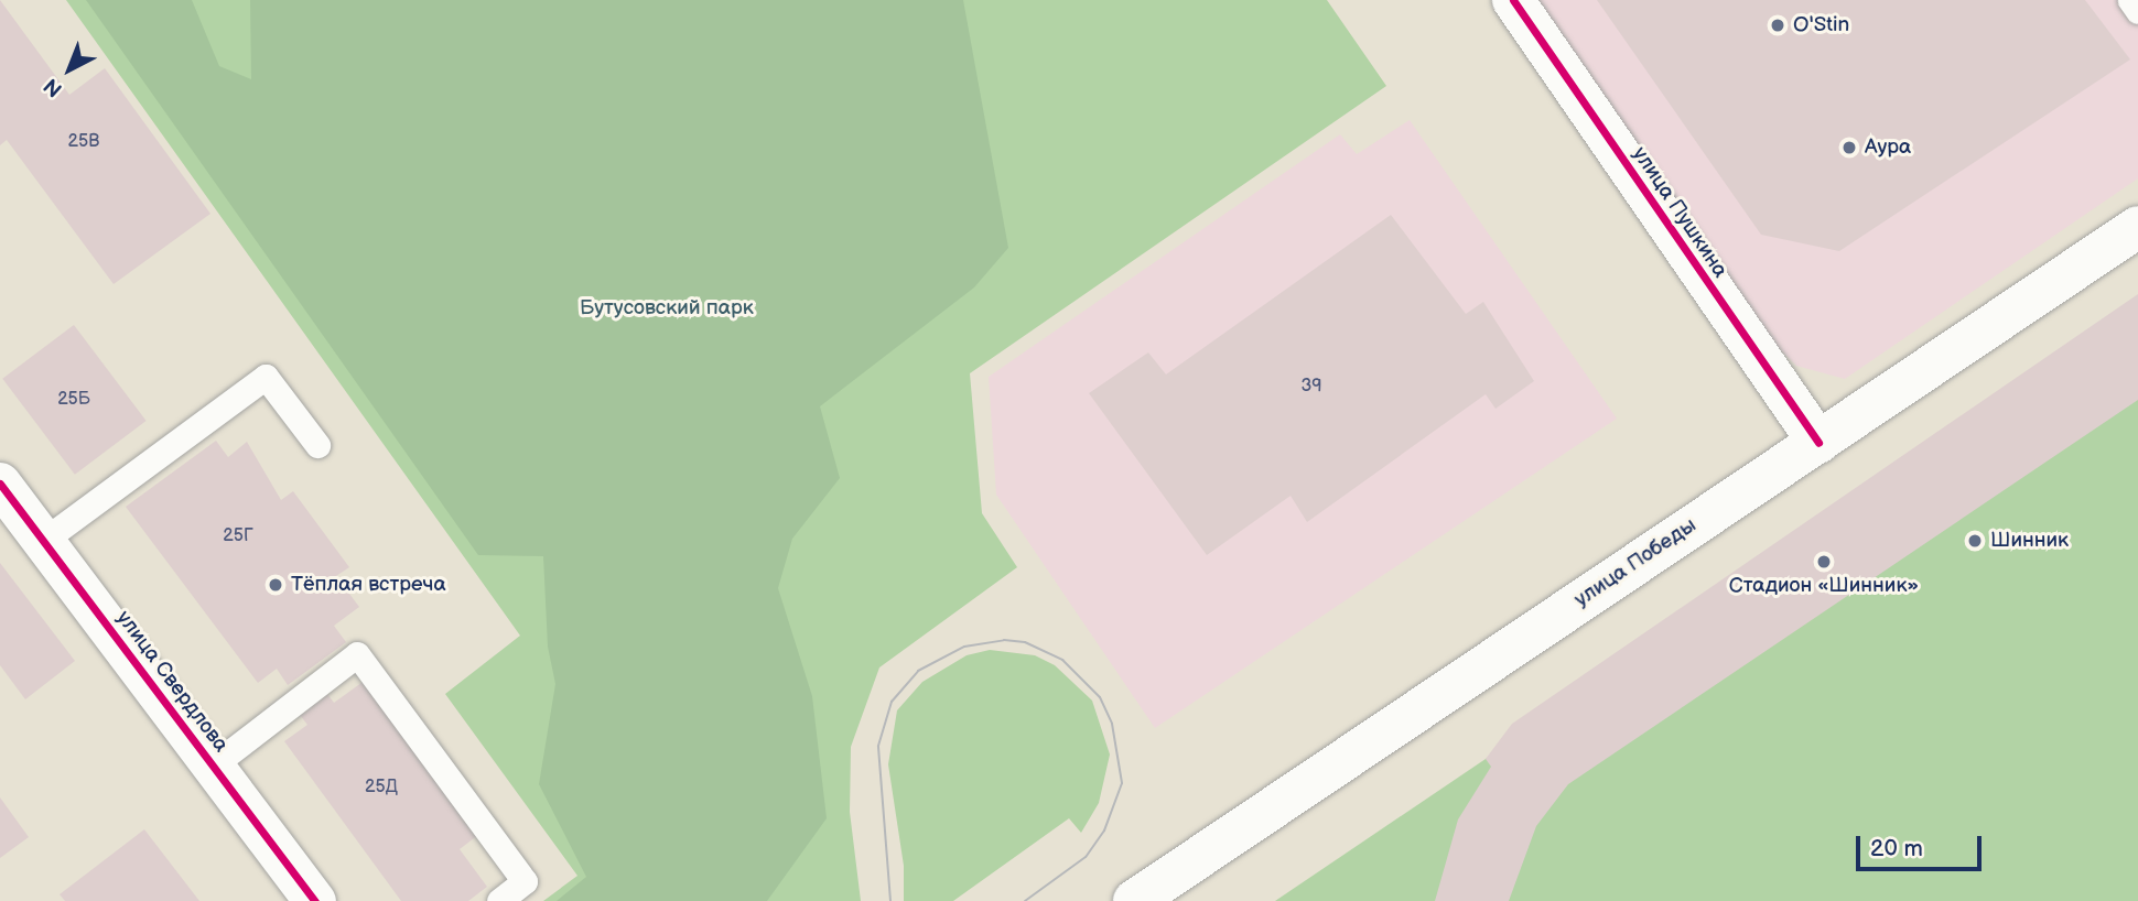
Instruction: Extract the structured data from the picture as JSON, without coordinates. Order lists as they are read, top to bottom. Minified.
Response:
{"streets":{"main road":["улица Пушкина","улица Победы","улица Свердлова"]},"crossings":[["улица Пушкина","улица Победы"]],"parks":["Бутусовский парк"],"places":["O'Stin","Аура","Шинник","Стадион «Шинник»","Тёплая встреча"],"house_numbers":["25В","39","25Б","25Г","25Д"],"scale_bar":"20 m","north":"bottom left"}
